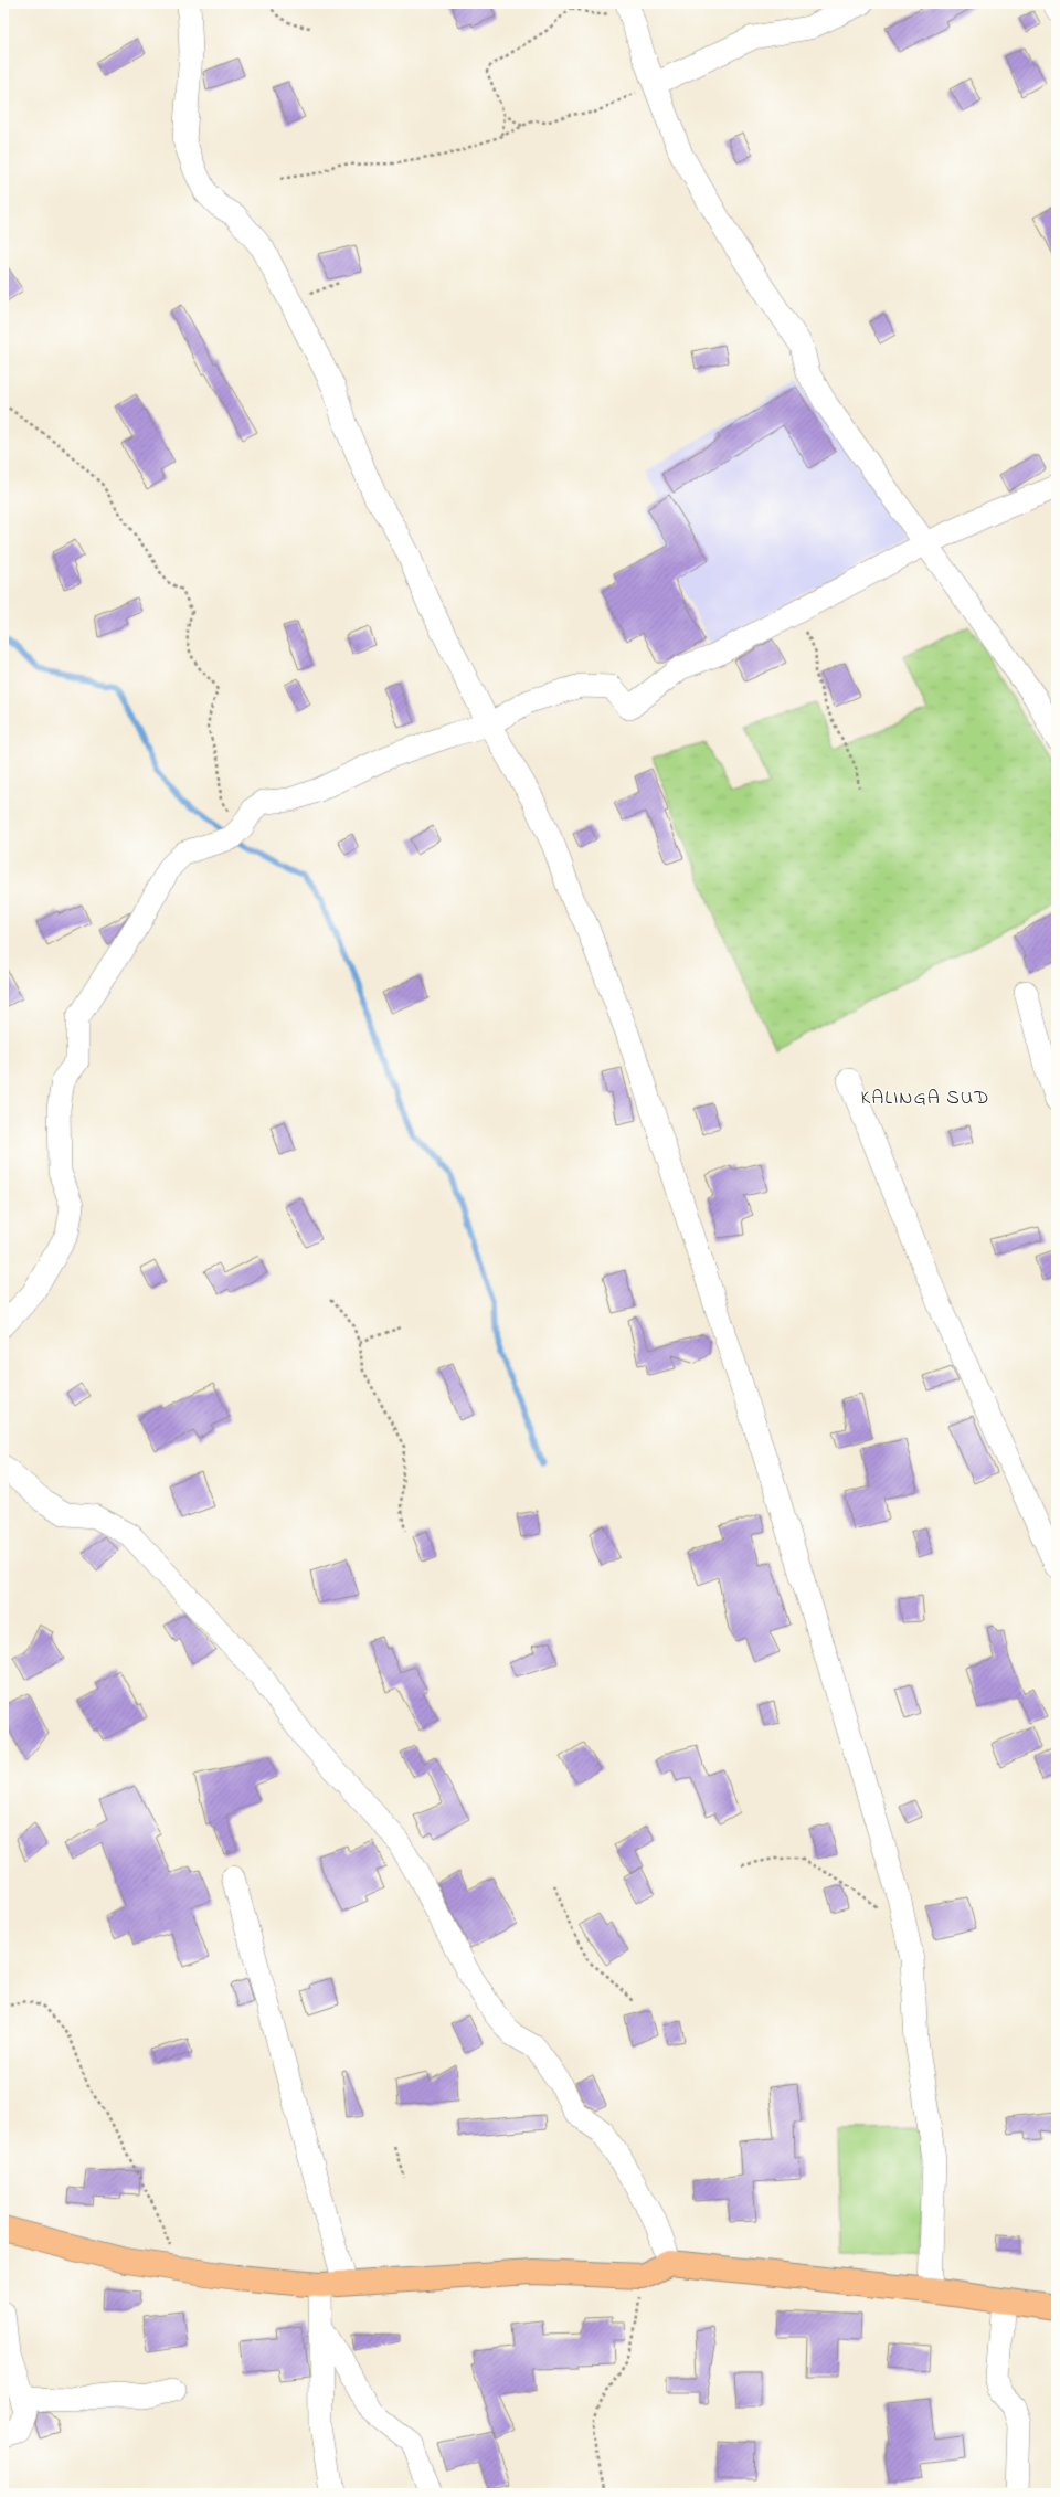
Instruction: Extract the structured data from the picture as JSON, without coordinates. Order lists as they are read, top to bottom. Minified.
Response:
{"districts":["KALINGA SUD"]}
